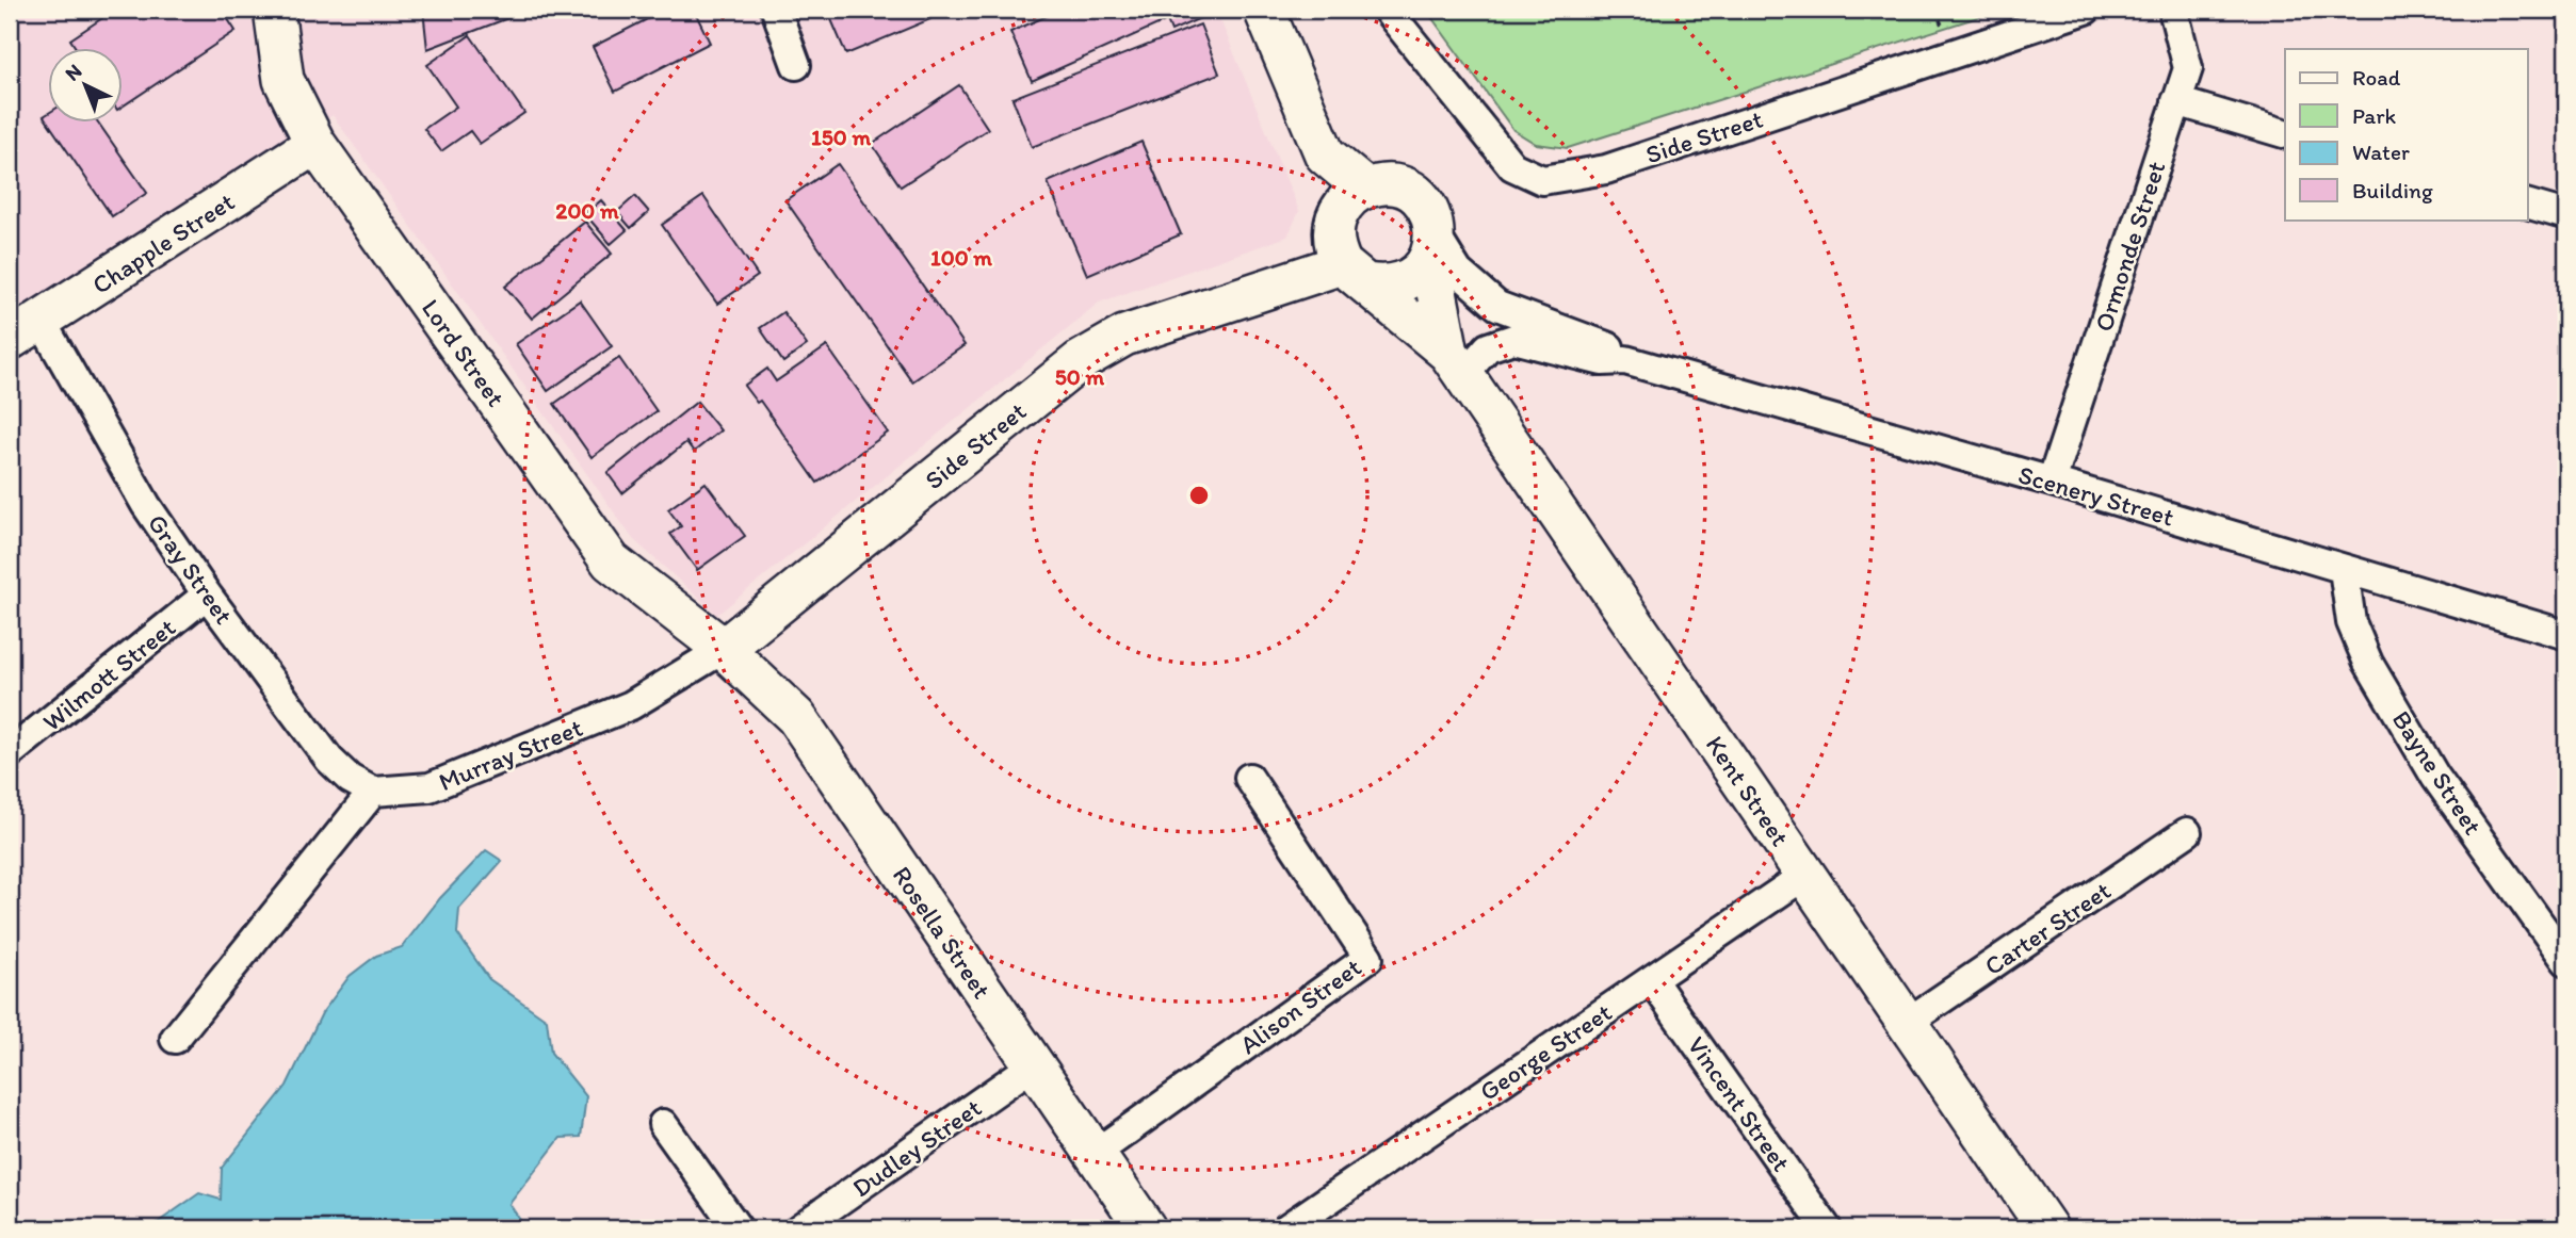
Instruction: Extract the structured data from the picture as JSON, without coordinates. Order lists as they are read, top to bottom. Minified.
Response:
{"streets":{"street":["Side Street","Chapple Street","Ormonde Street","Lord Street","Scenery Street","Gray Street","Wilmott Street","Murray Street","Bayne Street","Kent Street","Carter Street","Rosella Street","Alison Street","George Street","Vincent Street","Dudley Street"]},"crossings":[["Side Street","Lord Street"],["Side Street","Scenery Street"],["Side Street","Murray Street"],["Side Street","Kent Street"],["Side Street","Rosella Street"],["Chapple Street","Lord Street"],["Chapple Street","Gray Street"],["Ormonde Street","Scenery Street"],["Lord Street","Murray Street"],["Lord Street","Rosella Street"],["Scenery Street","Bayne Street"],["Scenery Street","Kent Street"],["Gray Street","Wilmott Street"],["Gray Street","Murray Street"],["Murray Street","Rosella Street"],["Kent Street","Carter Street"],["Kent Street","George Street"],["Rosella Street","Alison Street"],["Rosella Street","Dudley Street"],["George Street","Vincent Street"]],"legend":["Road","Park","Water","Building"],"north":"top left","rings":["150 m","200 m","100 m","50 m"]}
